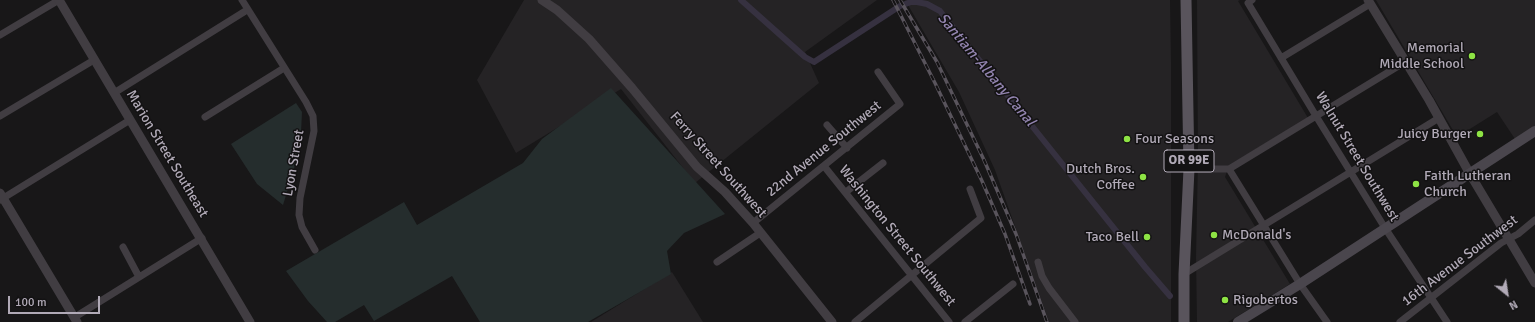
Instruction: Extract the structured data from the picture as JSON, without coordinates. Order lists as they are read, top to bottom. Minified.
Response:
{"streets":{"main road":["OR 99E"],"street":["22nd Avenue Southwest","Marion Street Southeast","Walnut Street Southwest","Lyon Street","Ferry Street Southwest","Washington Street Southwest","16th Avenue Southwest"]},"crossings":[["22nd Avenue Southwest","Ferry Street Southwest"],["22nd Avenue Southwest","Washington Street Southwest"],["Walnut Street Southwest","16th Avenue Southwest"]],"water":["Santiam-Albany Canal"],"places":["Memorial Middle School","Juicy Burger","Four Seasons","Dutch Bros. Coffee","Faith Lutheran Church","McDonald's","Taco Bell","Rigobertos"],"scale_bar":"100 m","north":"bottom right"}
